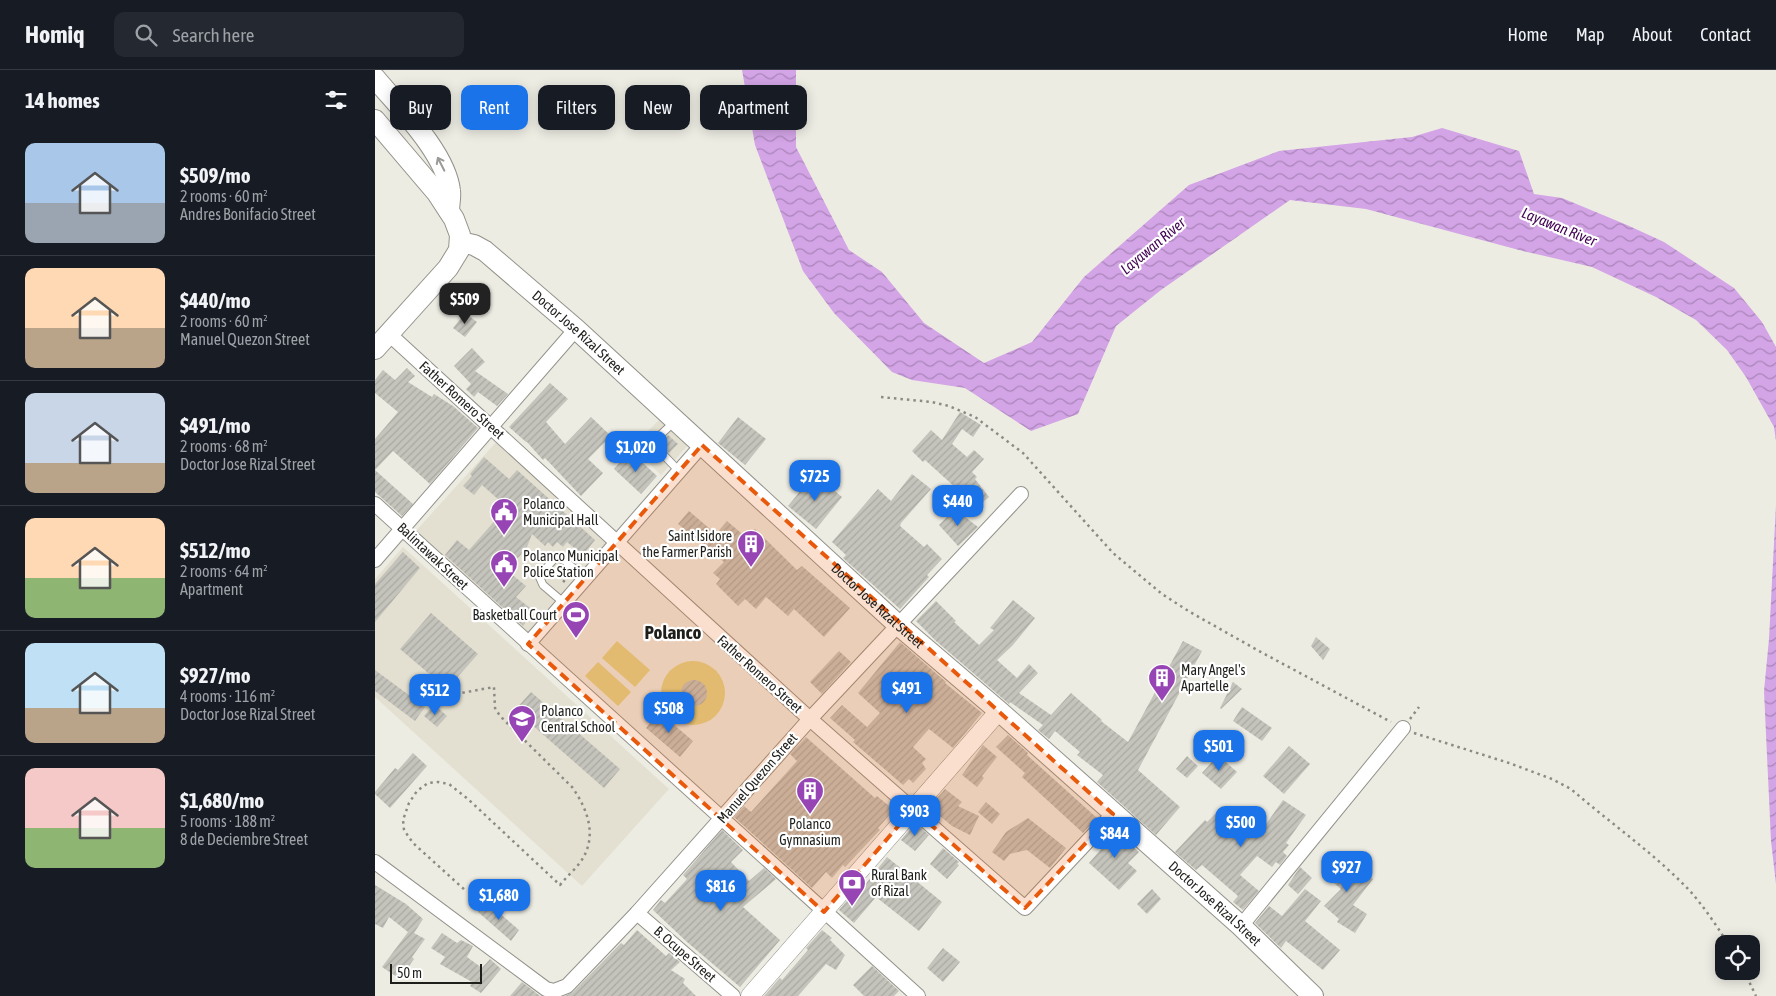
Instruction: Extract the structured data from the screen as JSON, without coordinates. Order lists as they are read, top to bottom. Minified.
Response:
{"streets":{"main road":["Doctor Jose Rizal Street"],"street":["Father Romero Street","Balintawak Street","Manuel Quezon Street","B. Ocupe Street"]},"crossings":[["Doctor Jose Rizal Street","Father Romero Street"],["Doctor Jose Rizal Street","Manuel Quezon Street"],["Father Romero Street","Manuel Quezon Street"],["Balintawak Street","Manuel Quezon Street"],["Manuel Quezon Street","B. Ocupe Street"]],"districts":["Polanco"],"water":["Layawan River"],"places":{"public building":["Polanco Municipal Hall","Polanco Municipal Police Station"],"building":["Saint Isidore the Farmer Parish","Mary Angel's Apartelle","Polanco Gymnasium"],"sports":["Basketball Court"],"school or university":["Polanco Central School"],"bank":["Rural Bank of Rizal"]},"scale_bar":"50 m","page":{"header":"Homiq","search":"Search here","nav":["Home","Map","About","Contact"],"heading":"14 homes","chip":["Buy","Rent","Filters","New","Apartment"],"list":[{"name":"$509/mo","note":"2 rooms · 60 m² · Andres Bonifacio Street"},{"name":"$440/mo","note":"2 rooms · 60 m² · Manuel Quezon Street"},{"name":"$491/mo","note":"2 rooms · 68 m² · Doctor Jose Rizal Street"},{"name":"$512/mo","note":"2 rooms · 64 m² · Apartment"},{"name":"$927/mo","note":"4 rooms · 116 m² · Doctor Jose Rizal Street"},{"name":"$1,680/mo","note":"5 rooms · 188 m² · 8 de Deciembre Street"}],"price":["$509","$1,020","$725","$440","$491","$512","$508","$501","$903","$500","$844","$927","$816","$1,680"],"scale":"50 m"}}
